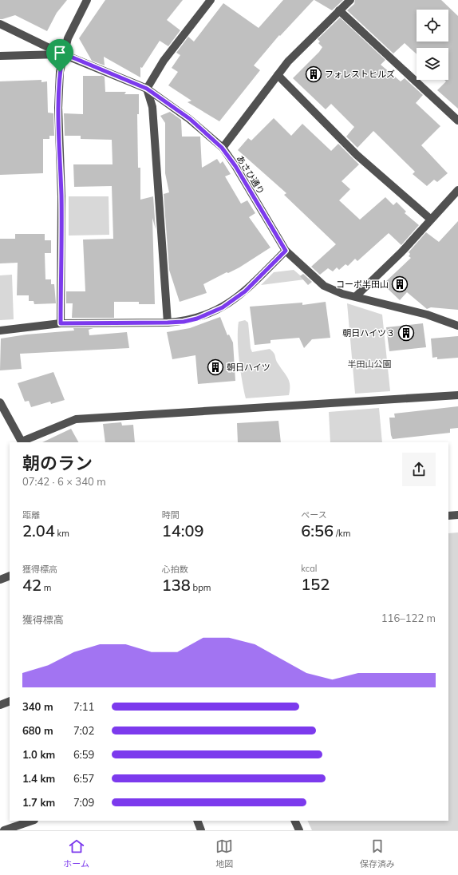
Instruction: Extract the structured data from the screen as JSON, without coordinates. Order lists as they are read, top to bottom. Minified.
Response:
{"streets":{"street":["あさひ通り"]},"parks":["半田山公園"],"places":{"building":["フォレストヒルズ","コーポ半田山","朝日ハイツ３","朝日ハイツ"]},"page":{"heading":["朝のラン","07:42 · 6 × 340 m"],"stats":[["距離","2.04 km"],["時間","14:09"],["ペース","6:56 /km"],["獲得標高","42 m"],["心拍数","138 bpm"],["kcal","152"]],"chart":["獲得標高","116–122 m"],"list":[{"name":"340 m","note":"7:11"},{"name":"680 m","note":"7:02"},{"name":"1.0 km","note":"6:59"},{"name":"1.4 km","note":"6:57"},{"name":"1.7 km","note":"7:09"}],"tabs":["ホーム","地図","保存済み"]}}
